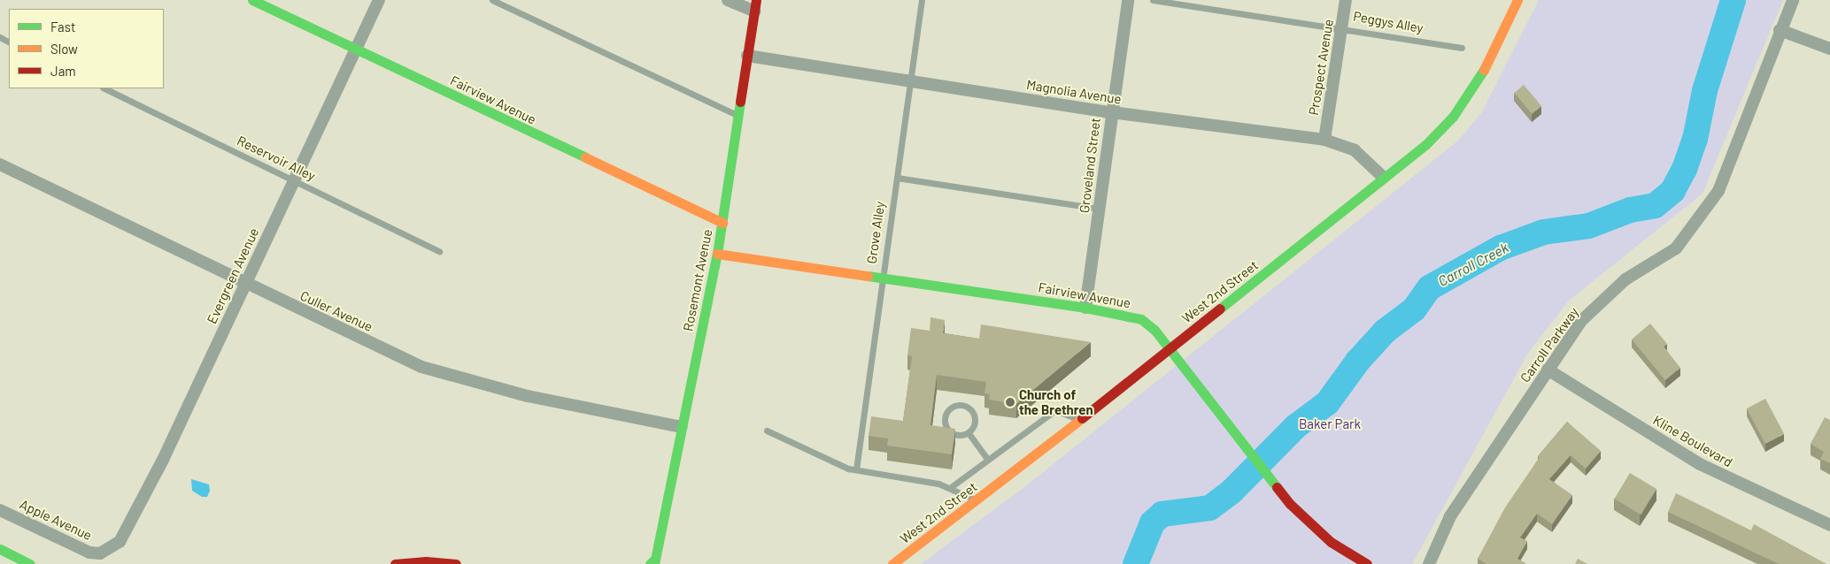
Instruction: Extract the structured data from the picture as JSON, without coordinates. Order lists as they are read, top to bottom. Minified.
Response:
{"streets":{"main road":["Fairview Avenue","Rosemont Avenue","West 2nd Street"],"street":["Prospect Avenue","Magnolia Avenue","Groveland Street","Evergreen Avenue","Culler Avenue","Carroll Parkway","Kline Boulevard","Apple Avenue"],"lane":["Peggys Alley","Reservoir Alley","Grove Alley"]},"crossings":[["Peggys Alley","Prospect Avenue"],["Prospect Avenue","Magnolia Avenue"],["Magnolia Avenue","Groveland Street"],["Magnolia Avenue","Grove Alley"],["Magnolia Avenue","Rosemont Avenue"],["Magnolia Avenue","West 2nd Street"],["Fairview Avenue","Groveland Street"],["Fairview Avenue","Grove Alley"],["Fairview Avenue","Evergreen Avenue"],["Fairview Avenue","Rosemont Avenue"],["Fairview Avenue","West 2nd Street"],["Reservoir Alley","Evergreen Avenue"],["Evergreen Avenue","Culler Avenue"],["Evergreen Avenue","Apple Avenue"],["Rosemont Avenue","Culler Avenue"],["Carroll Parkway","Kline Boulevard"]],"water":["Carroll Creek"],"parks":["Baker Park"],"places":["Church of the Brethren"],"legend":["Fast","Slow","Jam"]}
